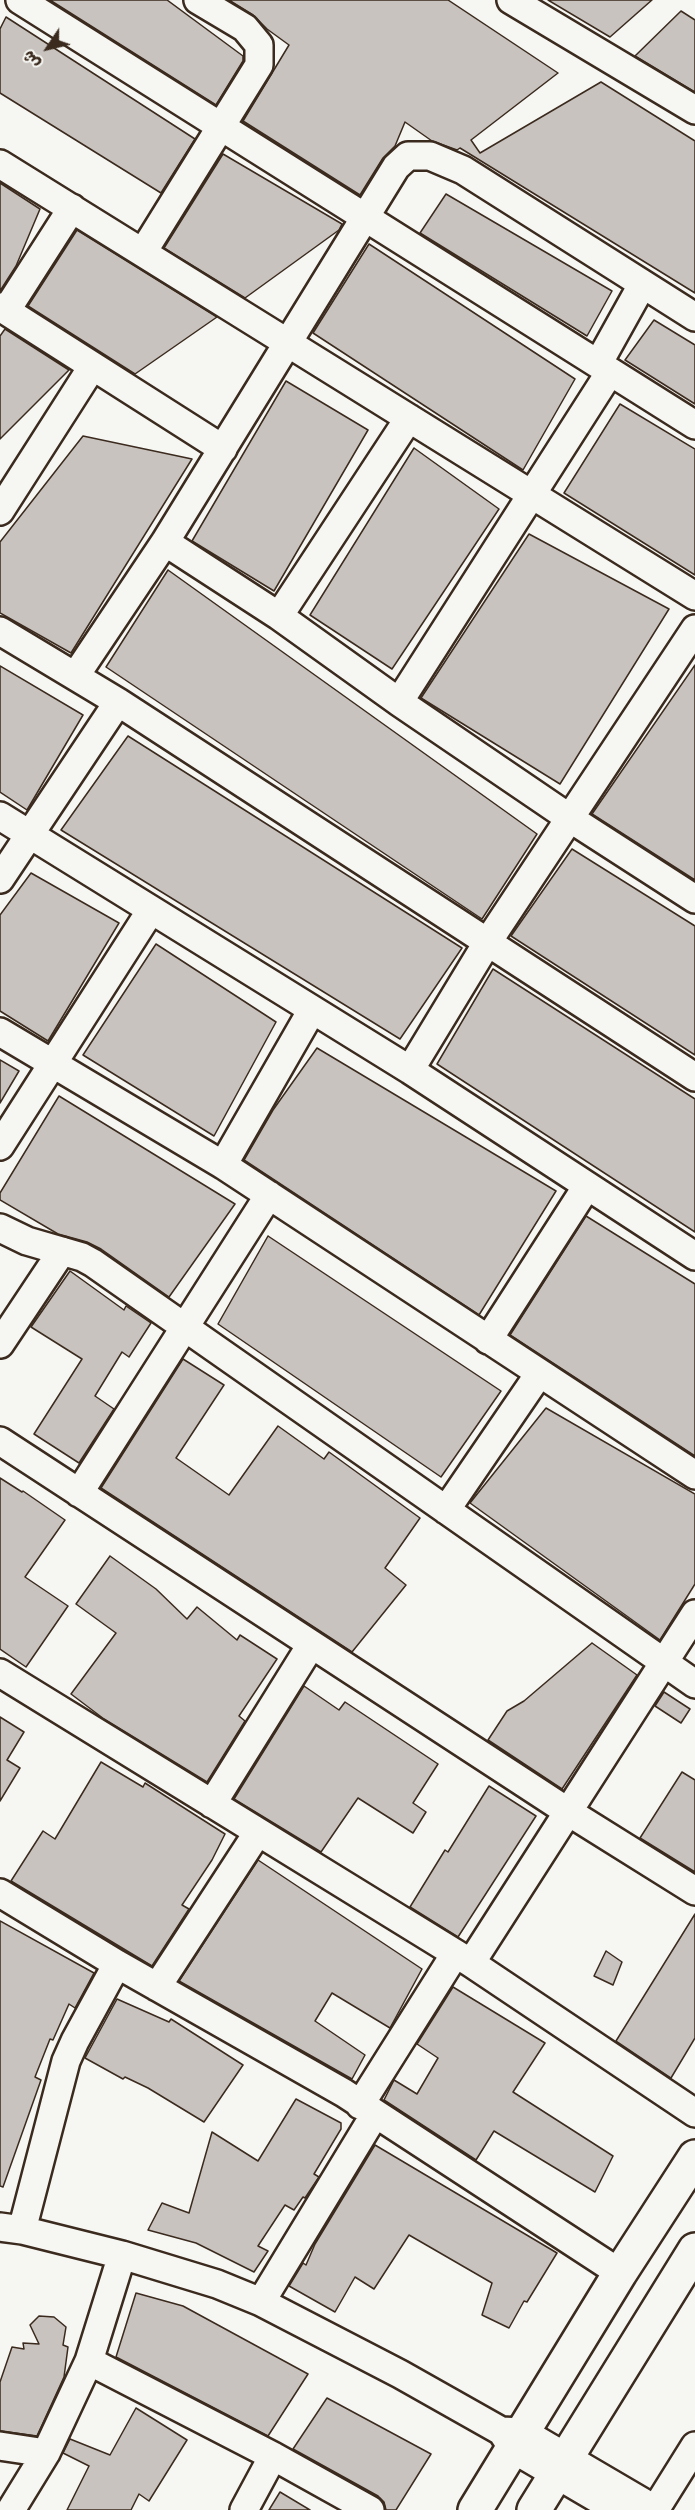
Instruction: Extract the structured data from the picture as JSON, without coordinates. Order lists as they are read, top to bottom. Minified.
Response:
{"north":"bottom left"}
